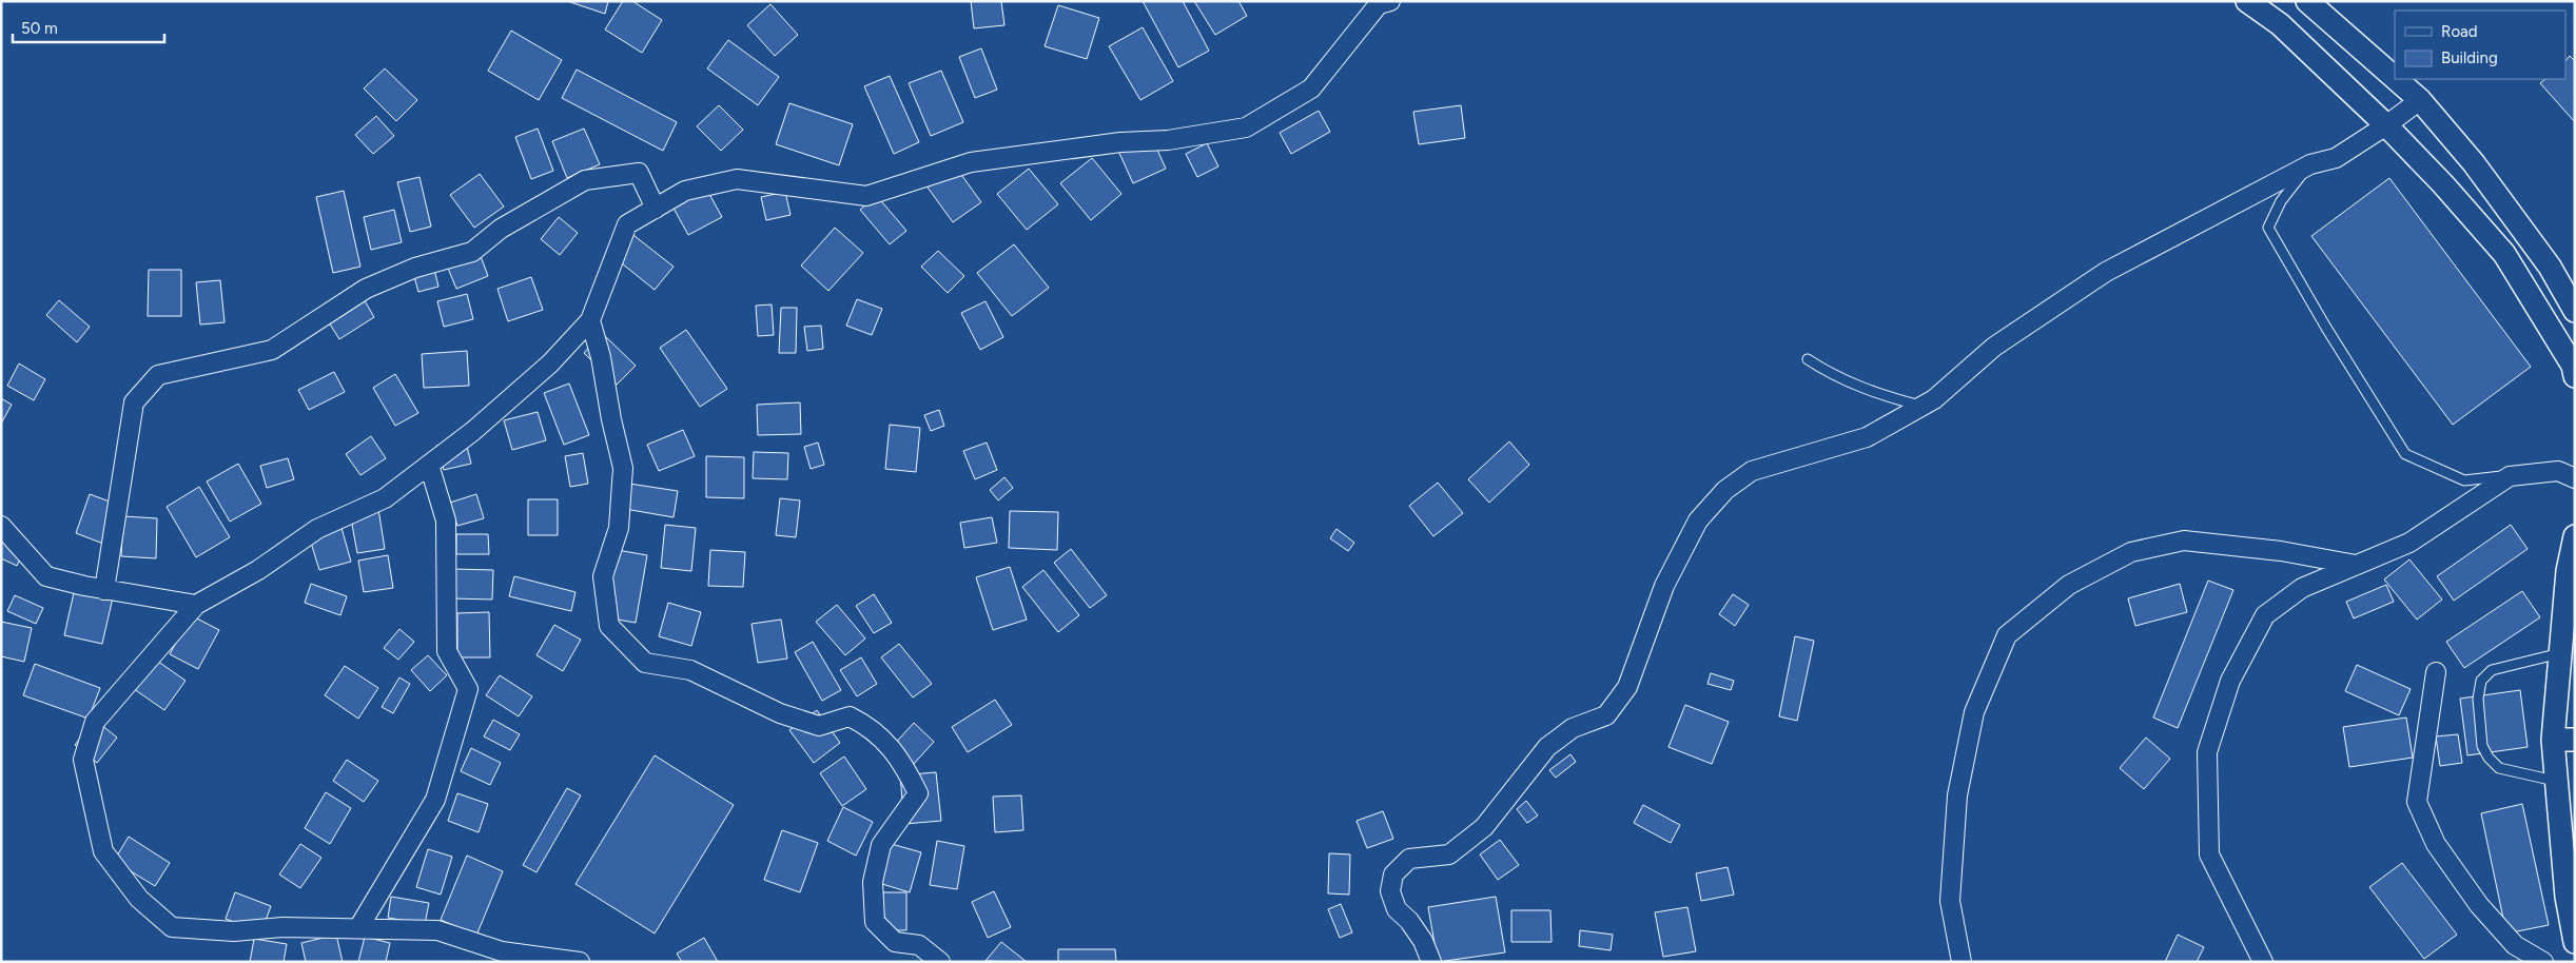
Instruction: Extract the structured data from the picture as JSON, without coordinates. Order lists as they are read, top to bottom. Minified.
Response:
{"legend":["Road","Building"],"scale_bar":"50 m"}
